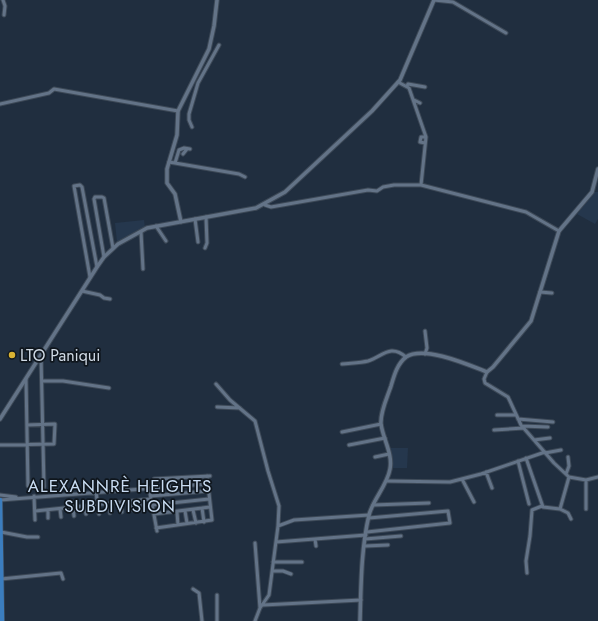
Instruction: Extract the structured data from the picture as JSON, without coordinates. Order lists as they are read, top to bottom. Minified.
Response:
{"districts":["ALEXANNRÈ HEIGHTS SUBDIVISION"],"places":["LTO Paniqui"]}
